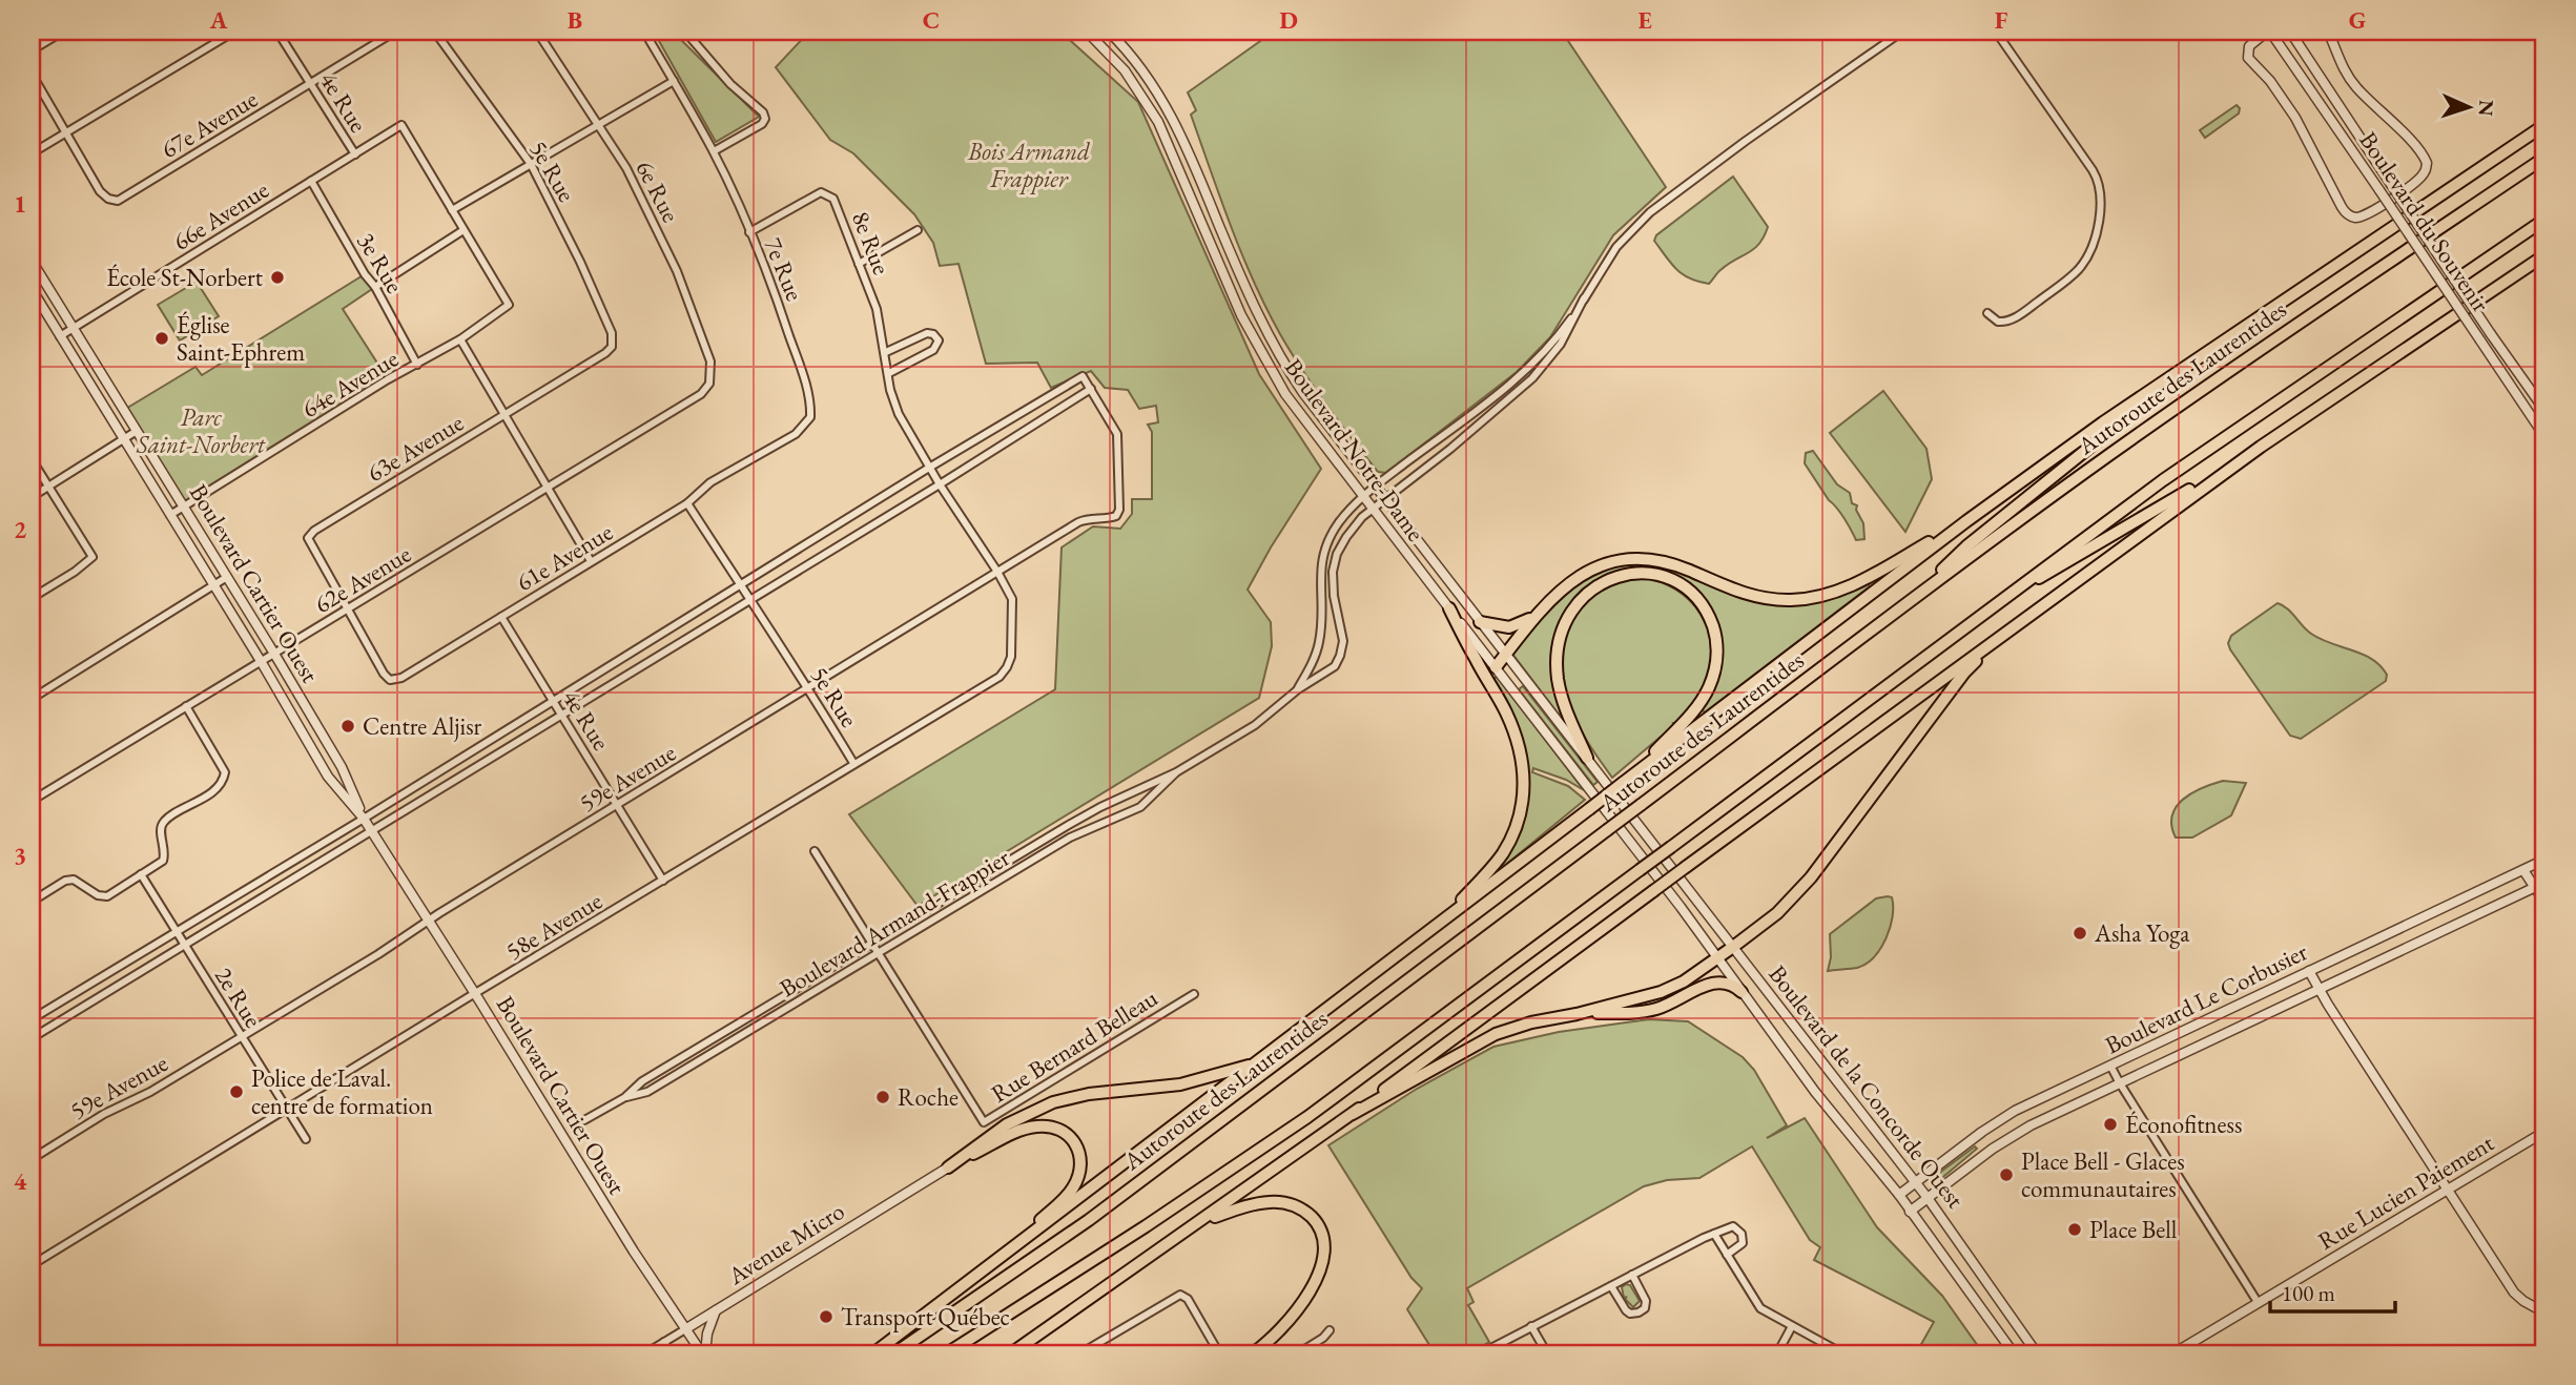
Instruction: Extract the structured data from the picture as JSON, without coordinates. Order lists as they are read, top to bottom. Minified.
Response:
{"streets":{"highway":["Autoroute des Laurentides"],"street":["4e Rue","67e Avenue","5e Rue","6e Rue","66e Avenue","Boulevard du Souvenir","8e Rue","3e Rue","7e Rue","64e Avenue","63e Avenue","Boulevard Notre-Dame","61e Avenue","62e Avenue","Boulevard Cartier Ouest","59e Avenue","Boulevard Armand-Frappier","58e Avenue","2e Rue","Boulevard Le Corbusier","Rue Bernard Belleau","Boulevard de la Concorde Ouest","Rue Lucien Paiement","Avenue Micro"]},"crossings":[["4e Rue","67e Avenue"],["4e Rue","66e Avenue"],["4e Rue","64e Avenue"],["4e Rue","61e Avenue"],["4e Rue","59e Avenue"],["4e Rue","58e Avenue"],["5e Rue","63e Avenue"],["5e Rue","61e Avenue"],["5e Rue","59e Avenue"],["5e Rue","58e Avenue"],["6e Rue","62e Avenue"],["66e Avenue","3e Rue"],["66e Avenue","Boulevard Cartier Ouest"],["8e Rue","7e Rue"],["8e Rue","59e Avenue"],["8e Rue","58e Avenue"],["3e Rue","64e Avenue"],["7e Rue","61e Avenue"],["64e Avenue","Boulevard Cartier Ouest"],["63e Avenue","61e Avenue"],["63e Avenue","62e Avenue"],["Boulevard Notre-Dame","Boulevard Armand-Frappier"],["Boulevard Notre-Dame","Boulevard de la Concorde Ouest"],["61e Avenue","62e Avenue"],["62e Avenue","Boulevard Cartier Ouest"],["Boulevard Cartier Ouest","59e Avenue"],["Boulevard Cartier Ouest","58e Avenue"],["Boulevard Cartier Ouest","Avenue Micro"],["59e Avenue","58e Avenue"],["59e Avenue","2e Rue"],["Boulevard Armand-Frappier","Rue Bernard Belleau"],["58e Avenue","2e Rue"],["Boulevard Le Corbusier","Boulevard de la Concorde Ouest"]],"parks":["Bois Armand Frappier","Parc Saint-Norbert"],"places":["École St-Norbert","Église Saint-Ephrem","Centre Aljisr","Asha Yoga","Police de Laval. centre de formation","Roche","Éconofitness","Place Bell - Glaces communautaires","Place Bell","Transport Québec"],"scale_bar":"100 m","north":"right","grid":{"columns":["A","B","C","D","E","F","G"],"rows":["1","2","3","4"]}}
